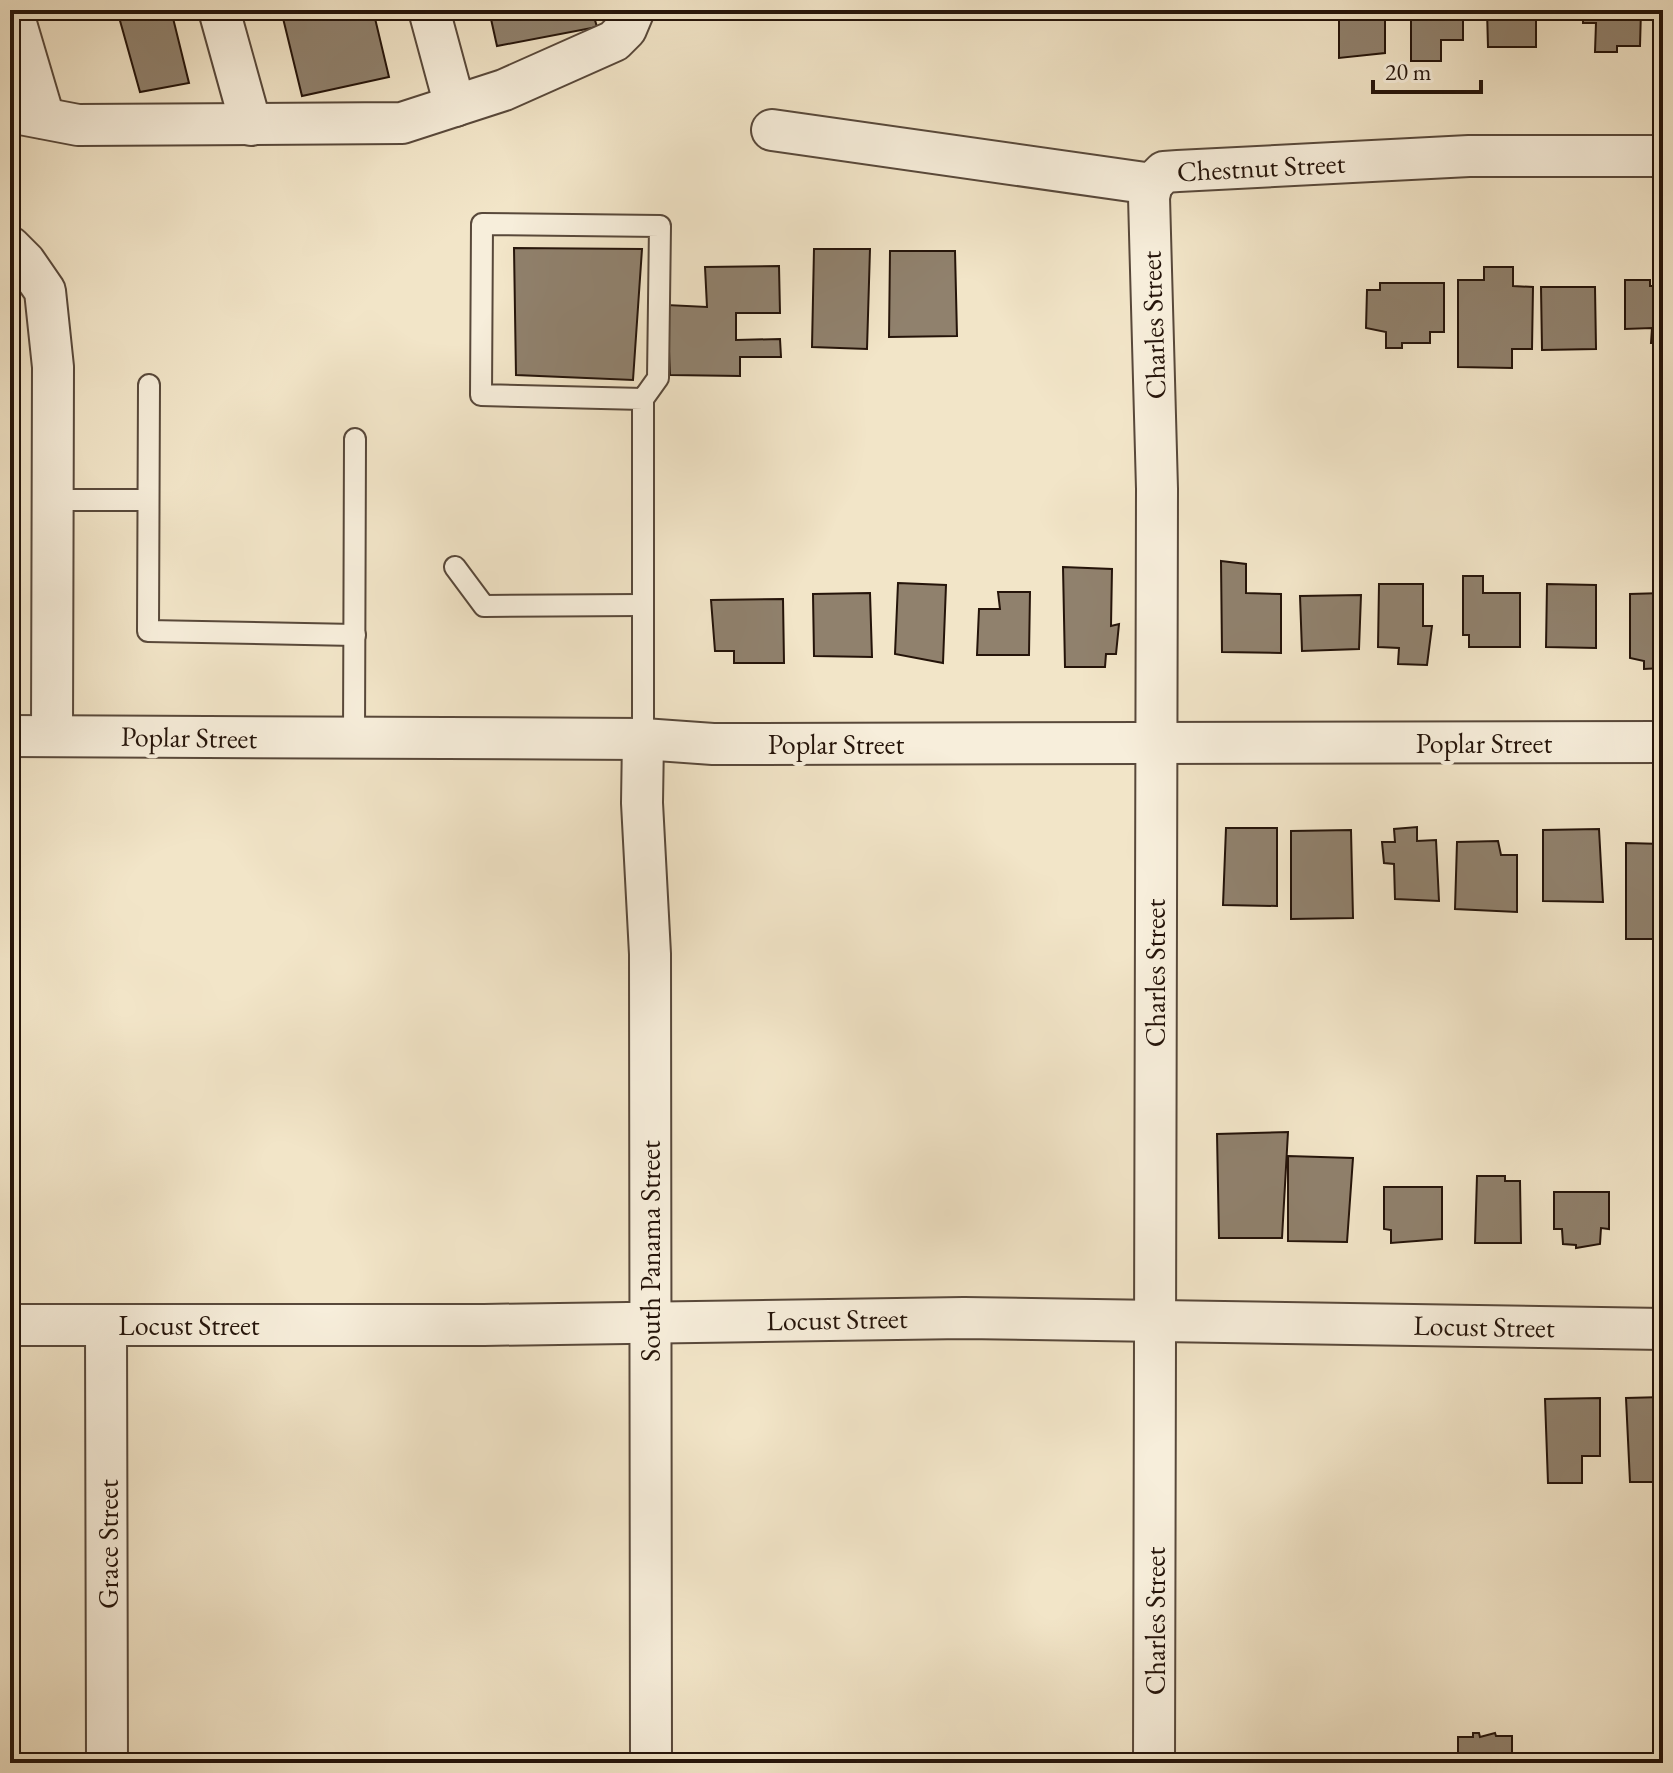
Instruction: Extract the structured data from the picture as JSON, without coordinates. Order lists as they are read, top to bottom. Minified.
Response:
{"streets":{"street":["Chestnut Street","Charles Street","Poplar Street","South Panama Street","Locust Street","Grace Street"]},"crossings":[["Chestnut Street","Charles Street"],["Charles Street","Poplar Street"],["Charles Street","Locust Street"],["Poplar Street","South Panama Street"],["South Panama Street","Locust Street"],["Locust Street","Grace Street"]],"scale_bar":"20 m"}
